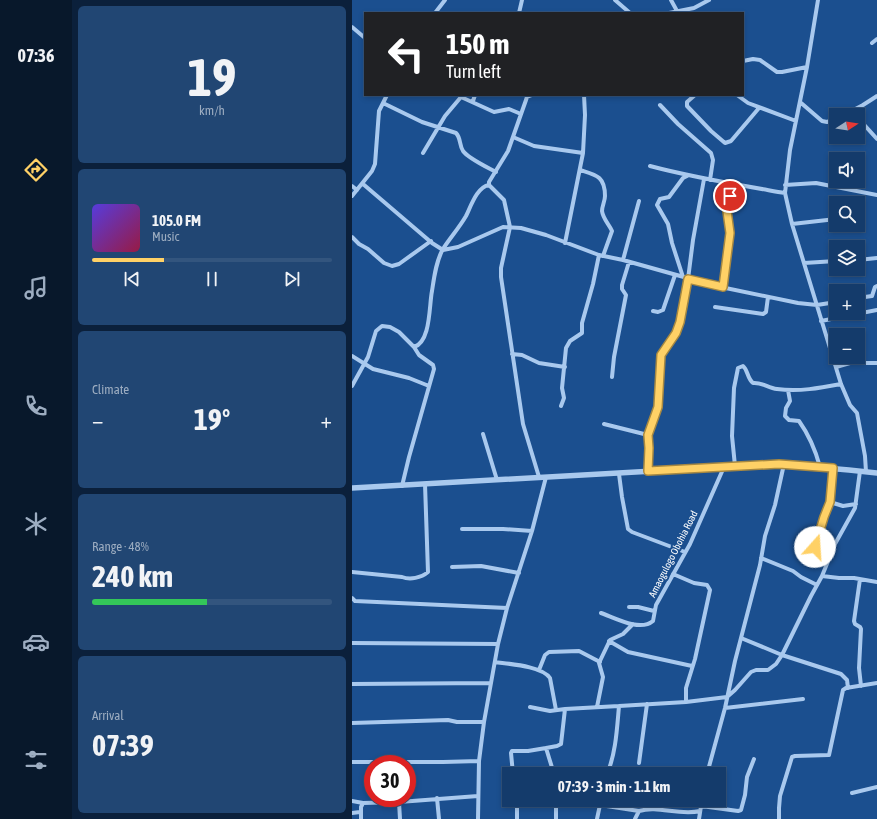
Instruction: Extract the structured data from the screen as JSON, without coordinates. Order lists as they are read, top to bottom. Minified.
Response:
{"streets":{"street":["Amaogulogo Obohia Road"]},"north":"right","page":{"tabs":"07:36","tile":[["19","km/h"],"Climate",["Range · 48%","240 km"],["Arrival","07:39"]],"turn":["150 m","Turn left"],"map_buttons":["+","−"],"song":["105.0 FM","Music"],"heat":["−","19°","+"],"limit":"30","trip":"07:39 · 3 min · 1.1 km"}}
